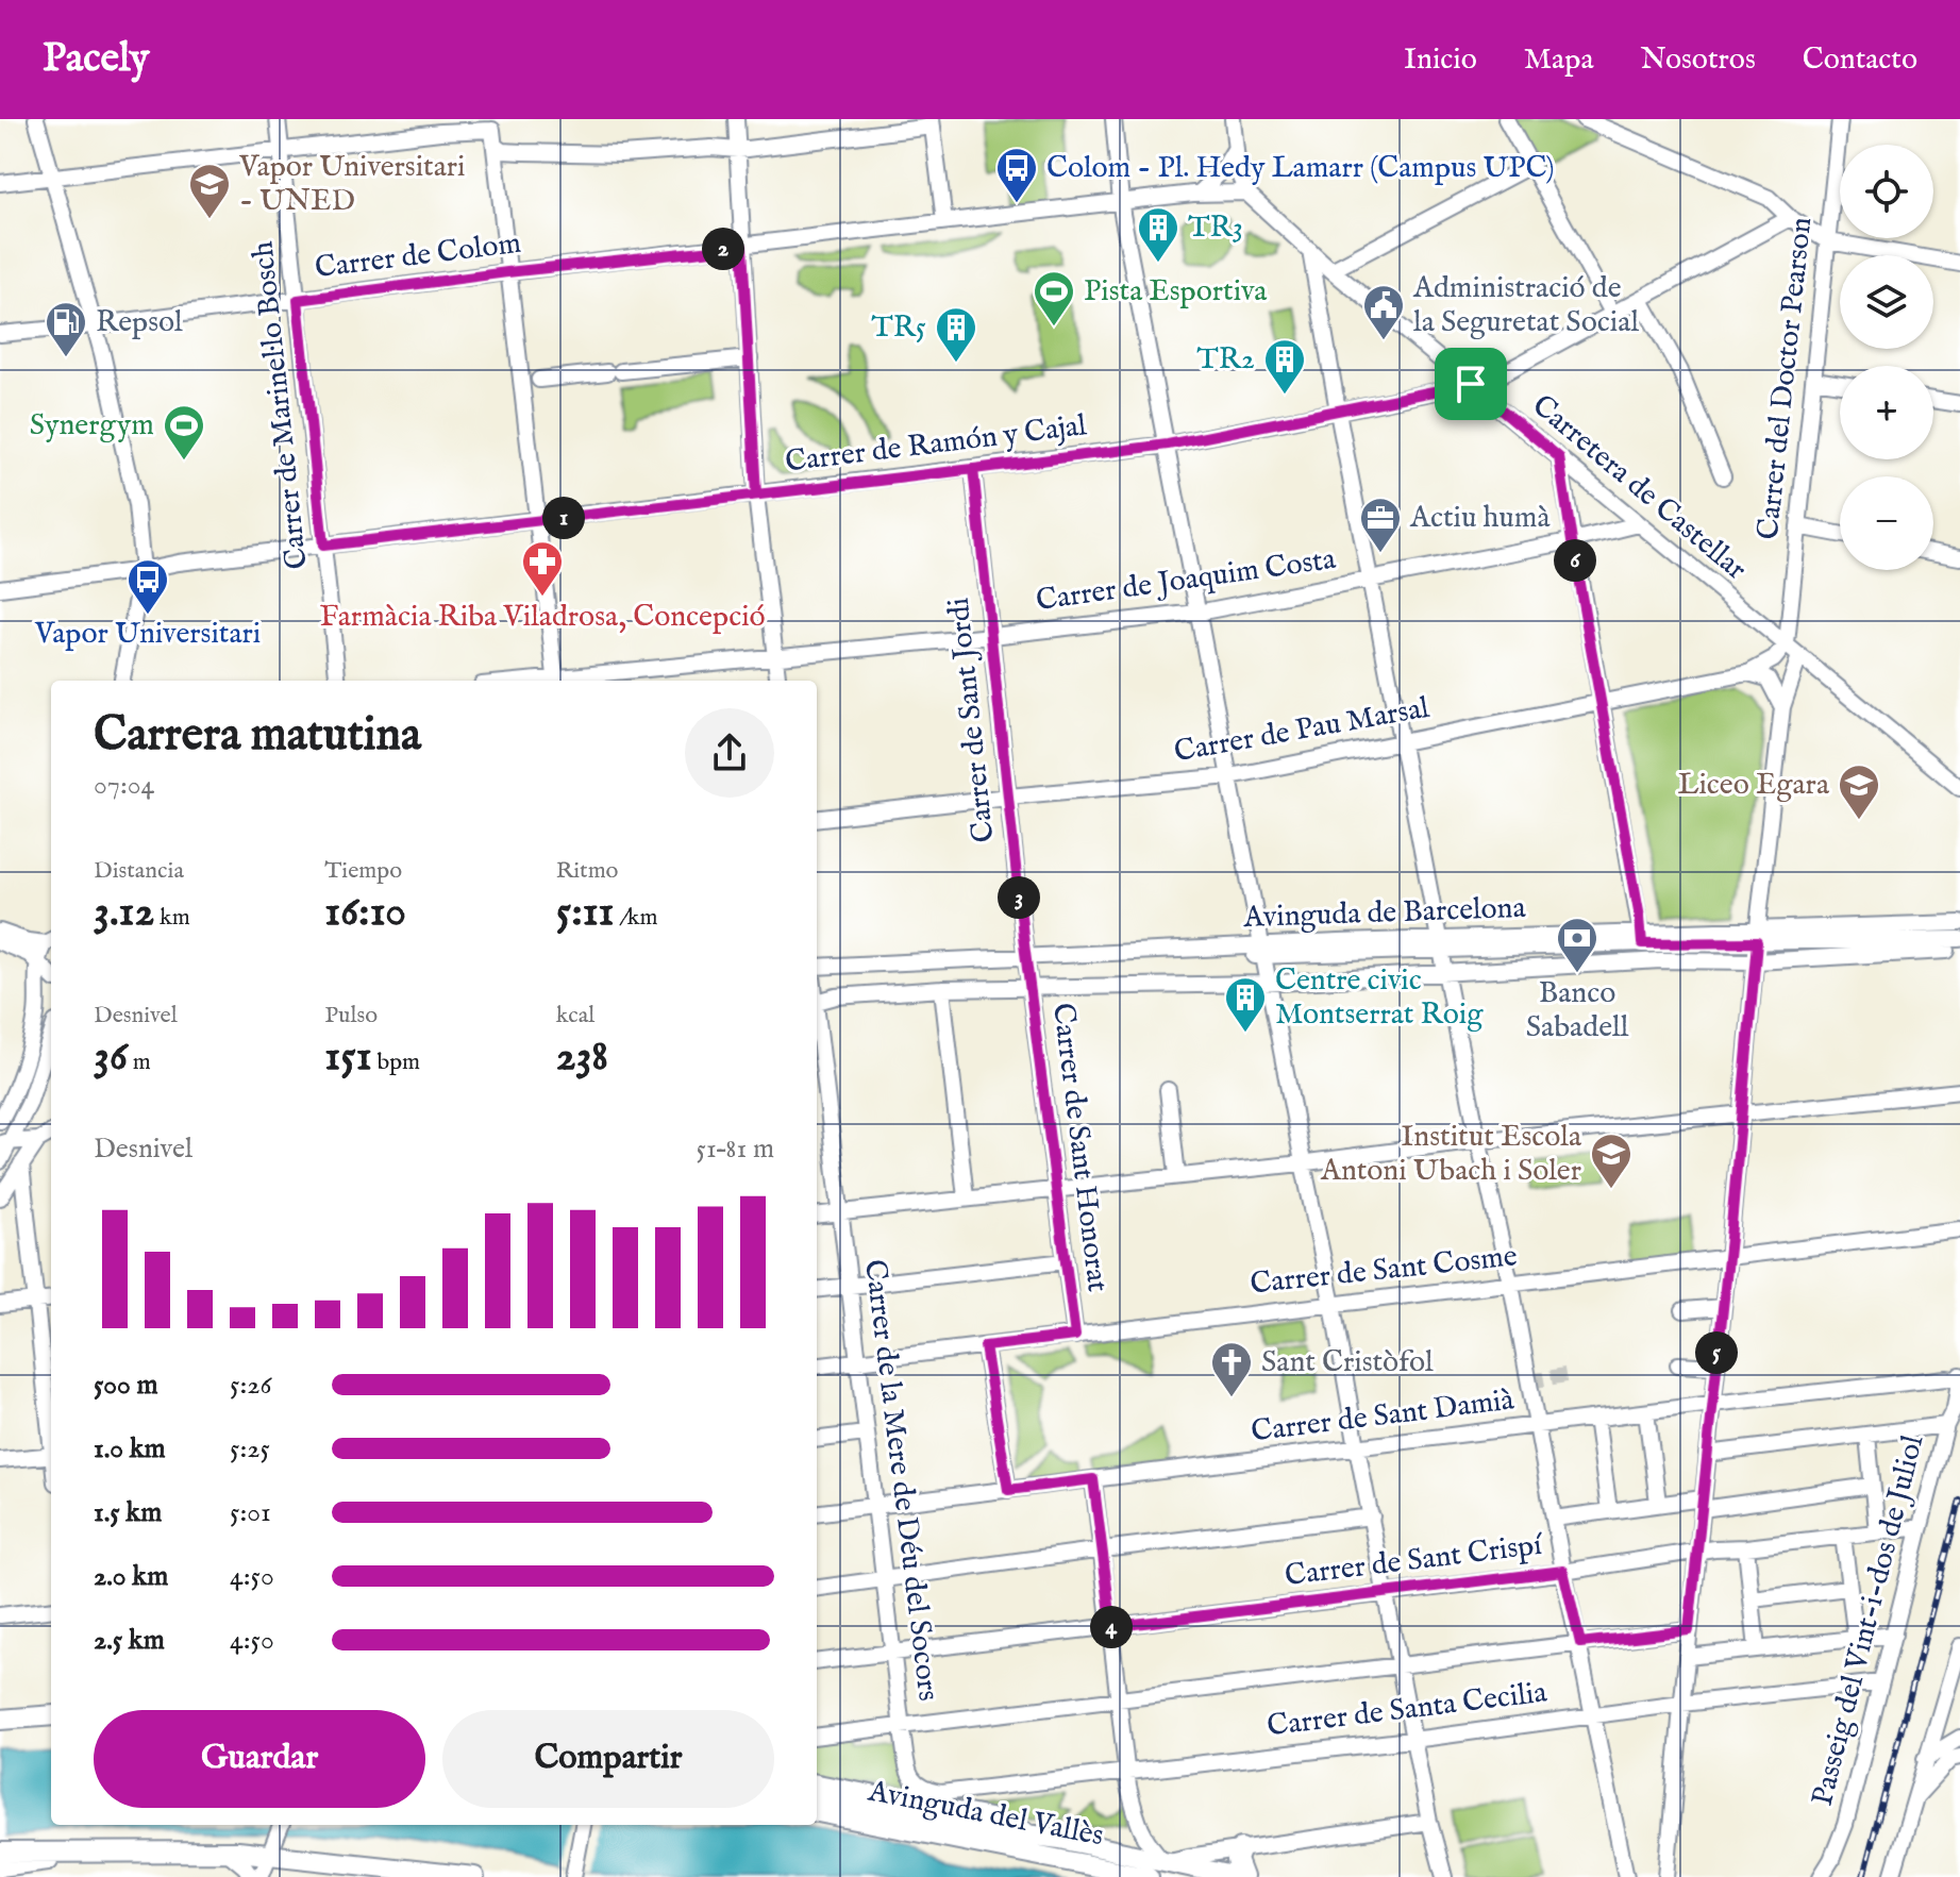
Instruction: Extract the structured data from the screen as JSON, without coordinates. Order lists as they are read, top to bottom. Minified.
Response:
{"streets":{"main road":["Avinguda del Vallès"],"street":["Carrer de Colom","Carrer del Doctor Pearson","Carrer de Marinel·lo Bosch","Carrer de Ramón y Cajal","Carretera de Castellar","Carrer de Joaquim Costa","Carrer de Sant Jordi","Carrer de Pau Marsal","Avinguda de Barcelona","Carrer de Sant Honorat","Carrer de Sant Cosme","Carrer de Sant Damià","Carrer de la Mere de Déu del Socors","Carrer de Sant Crispí","Passeig del Vint-i-dos de Juliol","Carrer de Santa Cecilia"]},"crossings":[["Carrer de Colom","Carrer de Marinel·lo Bosch"],["Carrer de Colom","Carretera de Castellar"],["Carrer del Doctor Pearson","Carretera de Castellar"],["Carrer del Doctor Pearson","Carrer de Pau Marsal"],["Carrer de Marinel·lo Bosch","Carrer de Ramón y Cajal"],["Carrer de Ramón y Cajal","Carretera de Castellar"],["Carrer de Ramón y Cajal","Carrer de Sant Jordi"],["Carretera de Castellar","Carrer de Joaquim Costa"],["Carretera de Castellar","Carrer de Pau Marsal"],["Carrer de Joaquim Costa","Carrer de Sant Jordi"],["Carrer de Sant Jordi","Carrer de Pau Marsal"],["Carrer de Sant Jordi","Avinguda de Barcelona"],["Carrer de Sant Jordi","Carrer de Sant Honorat"],["Avinguda de Barcelona","Carrer de Sant Honorat"],["Carrer de Sant Honorat","Carrer de Sant Cosme"],["Carrer de Sant Cosme","Carrer de la Mere de Déu del Socors"],["Carrer de Sant Damià","Carrer de la Mere de Déu del Socors"],["Carrer de Sant Damià","Passeig del Vint-i-dos de Juliol"],["Carrer de la Mere de Déu del Socors","Carrer de Sant Crispí"],["Carrer de la Mere de Déu del Socors","Carrer de Santa Cecilia"],["Carrer de Sant Crispí","Passeig del Vint-i-dos de Juliol"],["Passeig del Vint-i-dos de Juliol","Carrer de Santa Cecilia"]],"places":{"bus stop":["Colom - Pl. Hedy Lamarr (Campus UPC)","Vapor Universitari"],"school or university":["Vapor Universitari - UNED","Liceo Egara","Institut Escola Antoni Ubach i Soler"],"building":["TR3","TR5","TR2","Centre civic Montserrat Roig"],"sports":["Pista Esportiva","Synergym"],"public building":["Administració de la Seguretat Social"],"fuel station":["Repsol"],"office":["Actiu humà"],"pharmacy":["Farmàcia Riba Viladrosa, Concepció"],"bank":["Banco Sabadell"],"church":["Sant Cristòfol"]},"page":{"header":"Pacely","nav":["Inicio","Mapa","Nosotros","Contacto"],"map_buttons":["+","−"],"pins":["2","1","6","3","5","4"],"heading":["Carrera matutina","07:04"],"stats":[["Distancia","3.12 km"],["Tiempo","16:10"],["Ritmo","5:11 /km"],["Desnivel","36 m"],["Pulso","151 bpm"],["kcal","238"]],"chart":["Desnivel","51–81 m"],"list":[{"name":"500 m","note":"5:26"},{"name":"1.0 km","note":"5:25"},{"name":"1.5 km","note":"5:01"},{"name":"2.0 km","note":"4:50"},{"name":"2.5 km","note":"4:50"}],"buttons":["Guardar","Compartir"]}}
